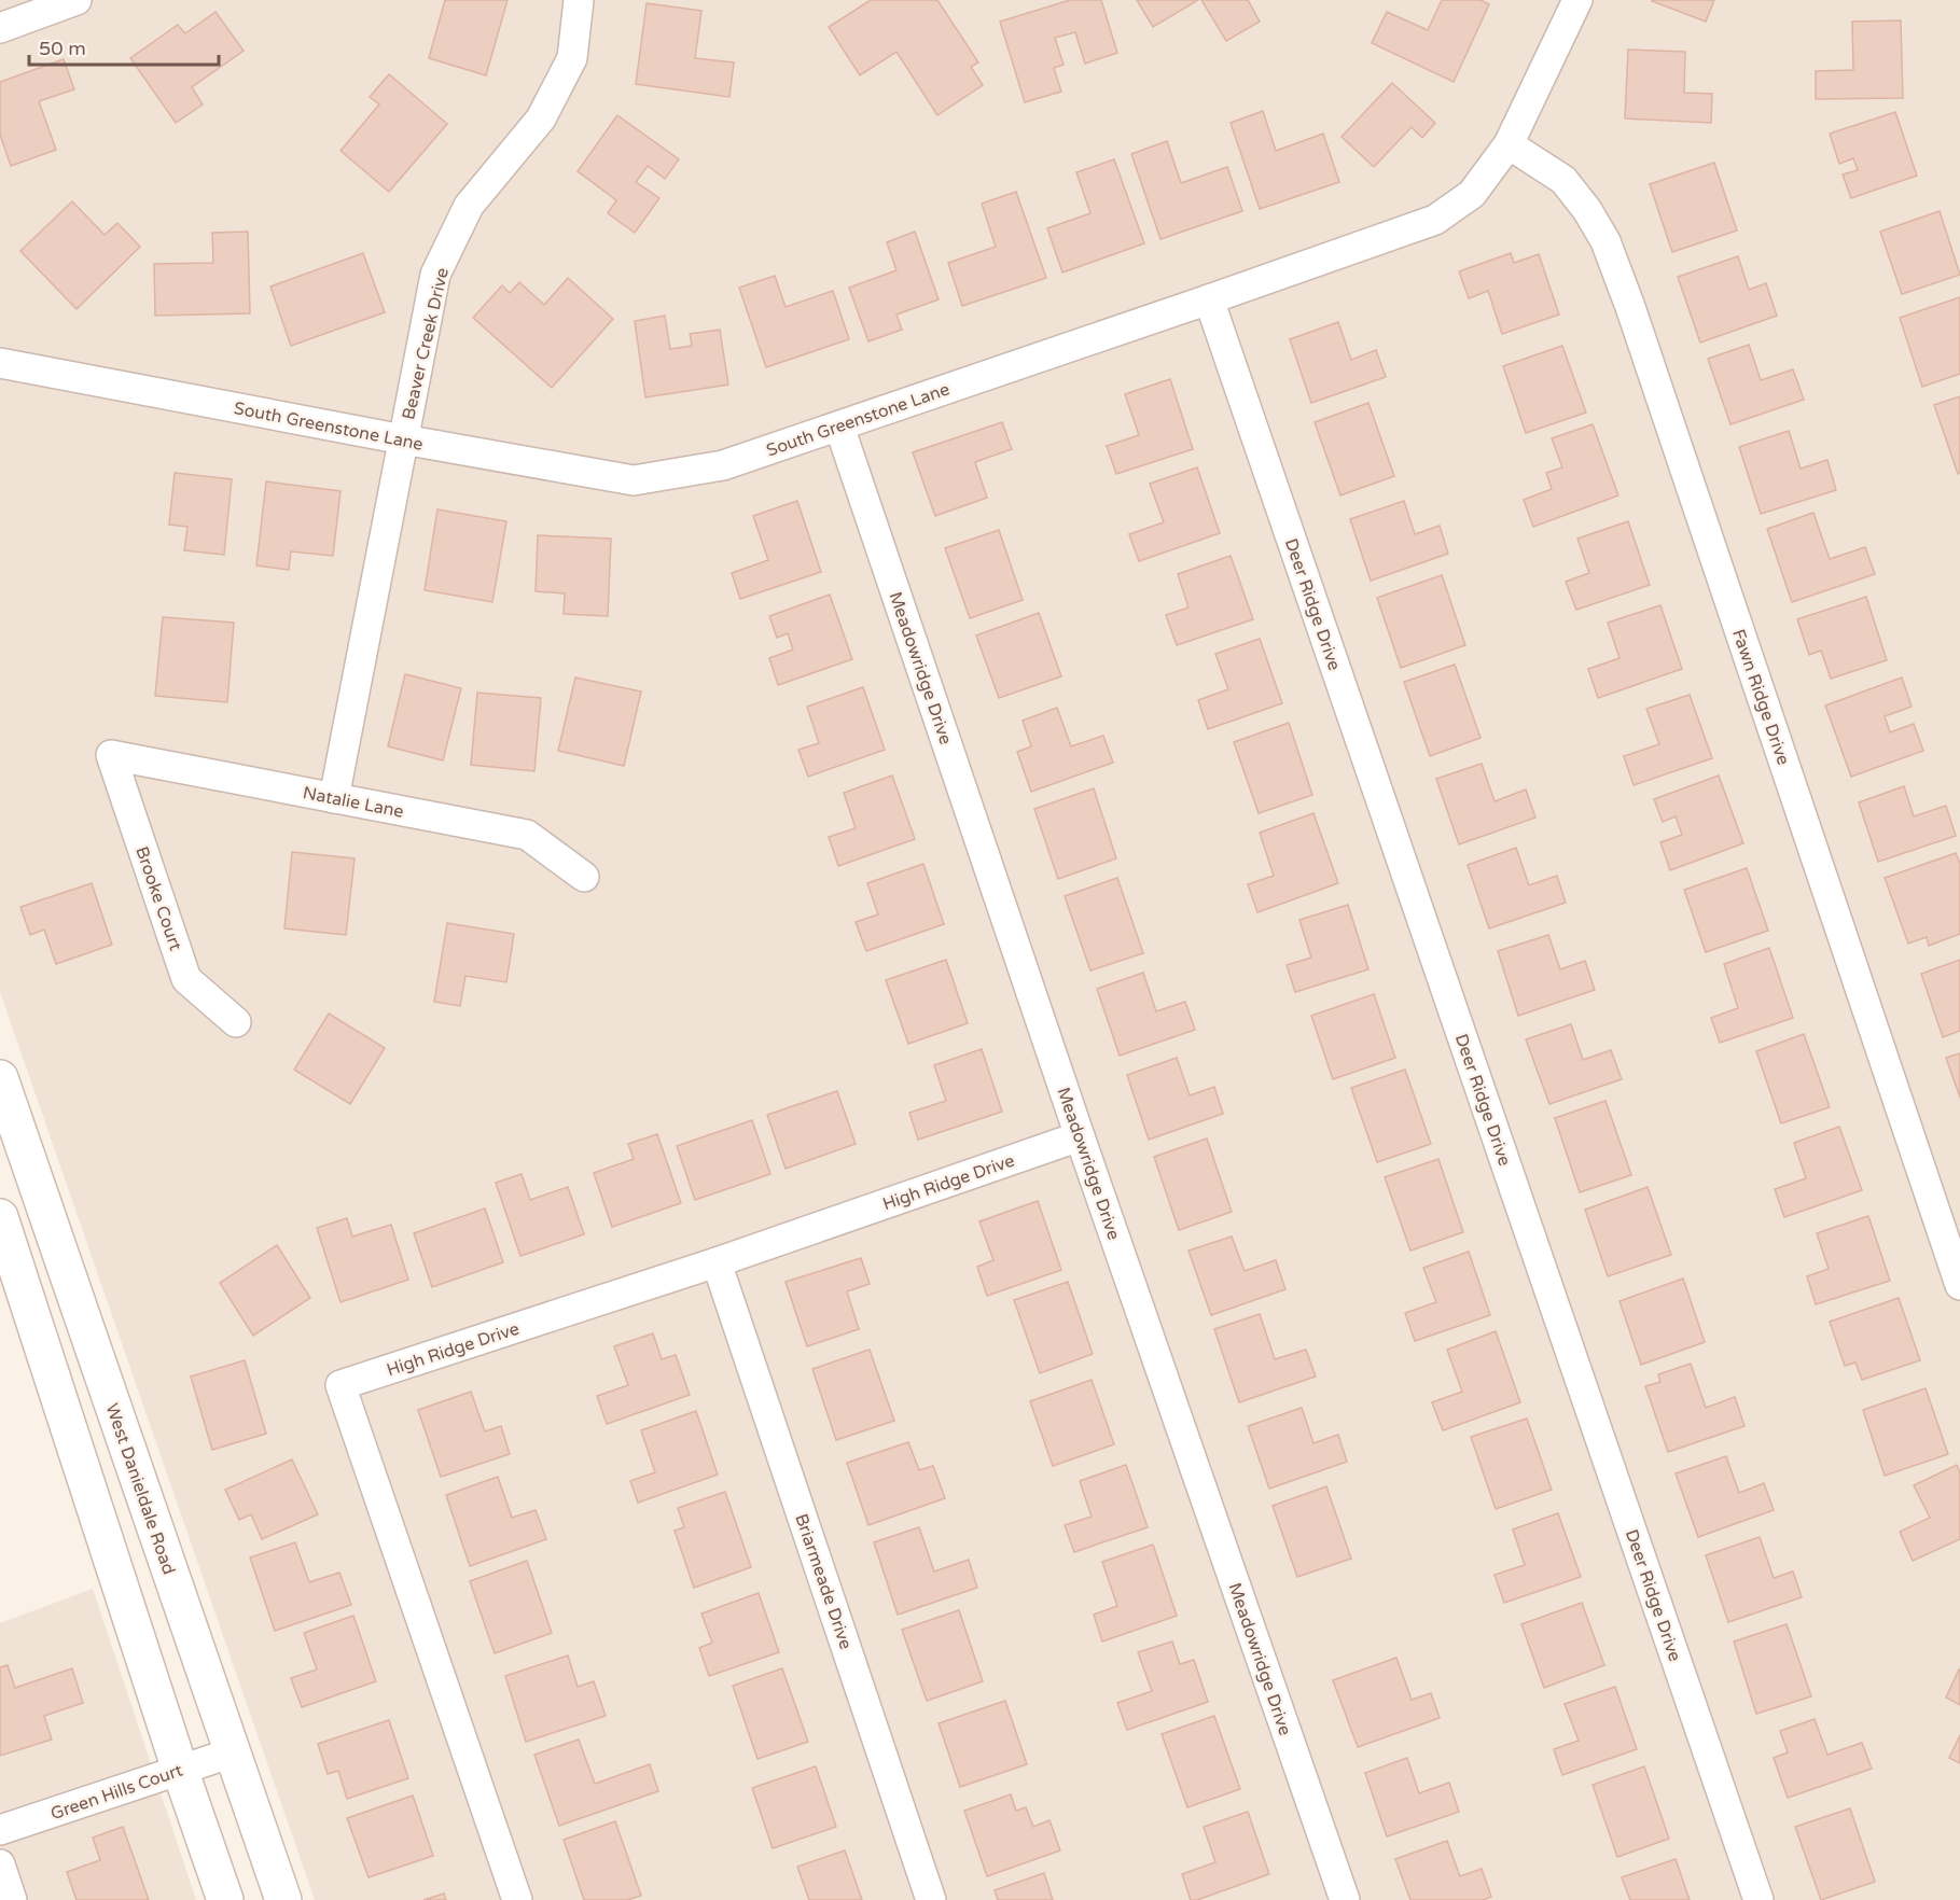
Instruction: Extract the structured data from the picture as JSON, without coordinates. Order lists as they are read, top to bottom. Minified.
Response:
{"streets":{"main road":["West Danieldale Road"],"street":["Beaver Creek Drive","South Greenstone Lane","Deer Ridge Drive","Meadowridge Drive","Fawn Ridge Drive","Natalie Lane","Brooke Court","High Ridge Drive","Briarmeade Drive","Green Hills Court"]},"crossings":[["Beaver Creek Drive","South Greenstone Lane"],["Beaver Creek Drive","Natalie Lane"],["South Greenstone Lane","Deer Ridge Drive"],["South Greenstone Lane","Meadowridge Drive"],["South Greenstone Lane","Fawn Ridge Drive"],["Meadowridge Drive","High Ridge Drive"],["Natalie Lane","Brooke Court"],["High Ridge Drive","Briarmeade Drive"],["West Danieldale Road","Green Hills Court"]],"scale_bar":"50 m"}
